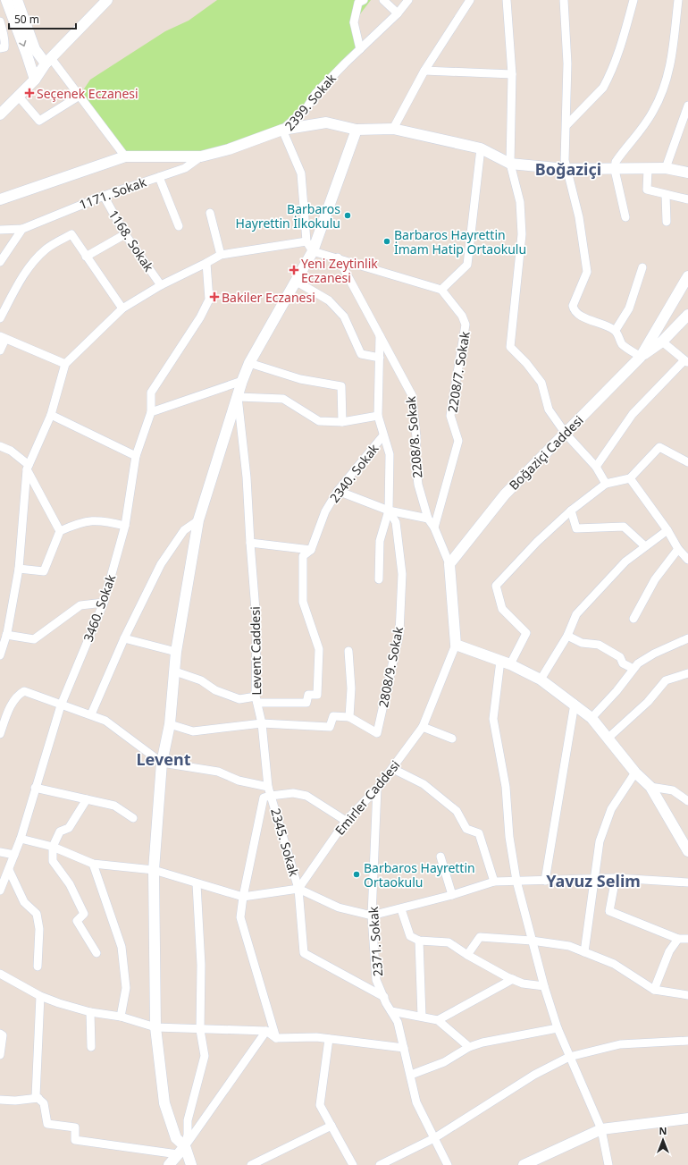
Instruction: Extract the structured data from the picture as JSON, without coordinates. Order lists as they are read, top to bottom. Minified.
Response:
{"streets":{"street":["2399. Sokak","1171. Sokak","1168. Sokak","2208/7. Sokak","2208/8. Sokak","Boğaziçi Caddesi","2340. Sokak","3460. Sokak","Levent Caddesi","2808/9. Sokak","Emirler Caddesi","2345. Sokak","2371. Sokak"]},"crossings":[["1171. Sokak","1168. Sokak"],["2208/7. Sokak","2208/8. Sokak"],["2208/8. Sokak","Boğaziçi Caddesi"],["2208/8. Sokak","2808/9. Sokak"],["2340. Sokak","Levent Caddesi"],["2340. Sokak","2808/9. Sokak"],["Levent Caddesi","2345. Sokak"],["Emirler Caddesi","2345. Sokak"],["Emirler Caddesi","2371. Sokak"],["2345. Sokak","2371. Sokak"]],"districts":["Boğaziçi","Levent","Yavuz Selim"],"places":{"health":["Seçenek Eczanesi","Yeni Zeytinlik Eczanesi","Bakiler Eczanesi"],"other":["Barbaros Hayrettin İlkokulu","Barbaros Hayrettin İmam Hatip Ortaokulu","Barbaros Hayrettin Ortaokulu"]},"scale_bar":"50 m","north":"top"}
